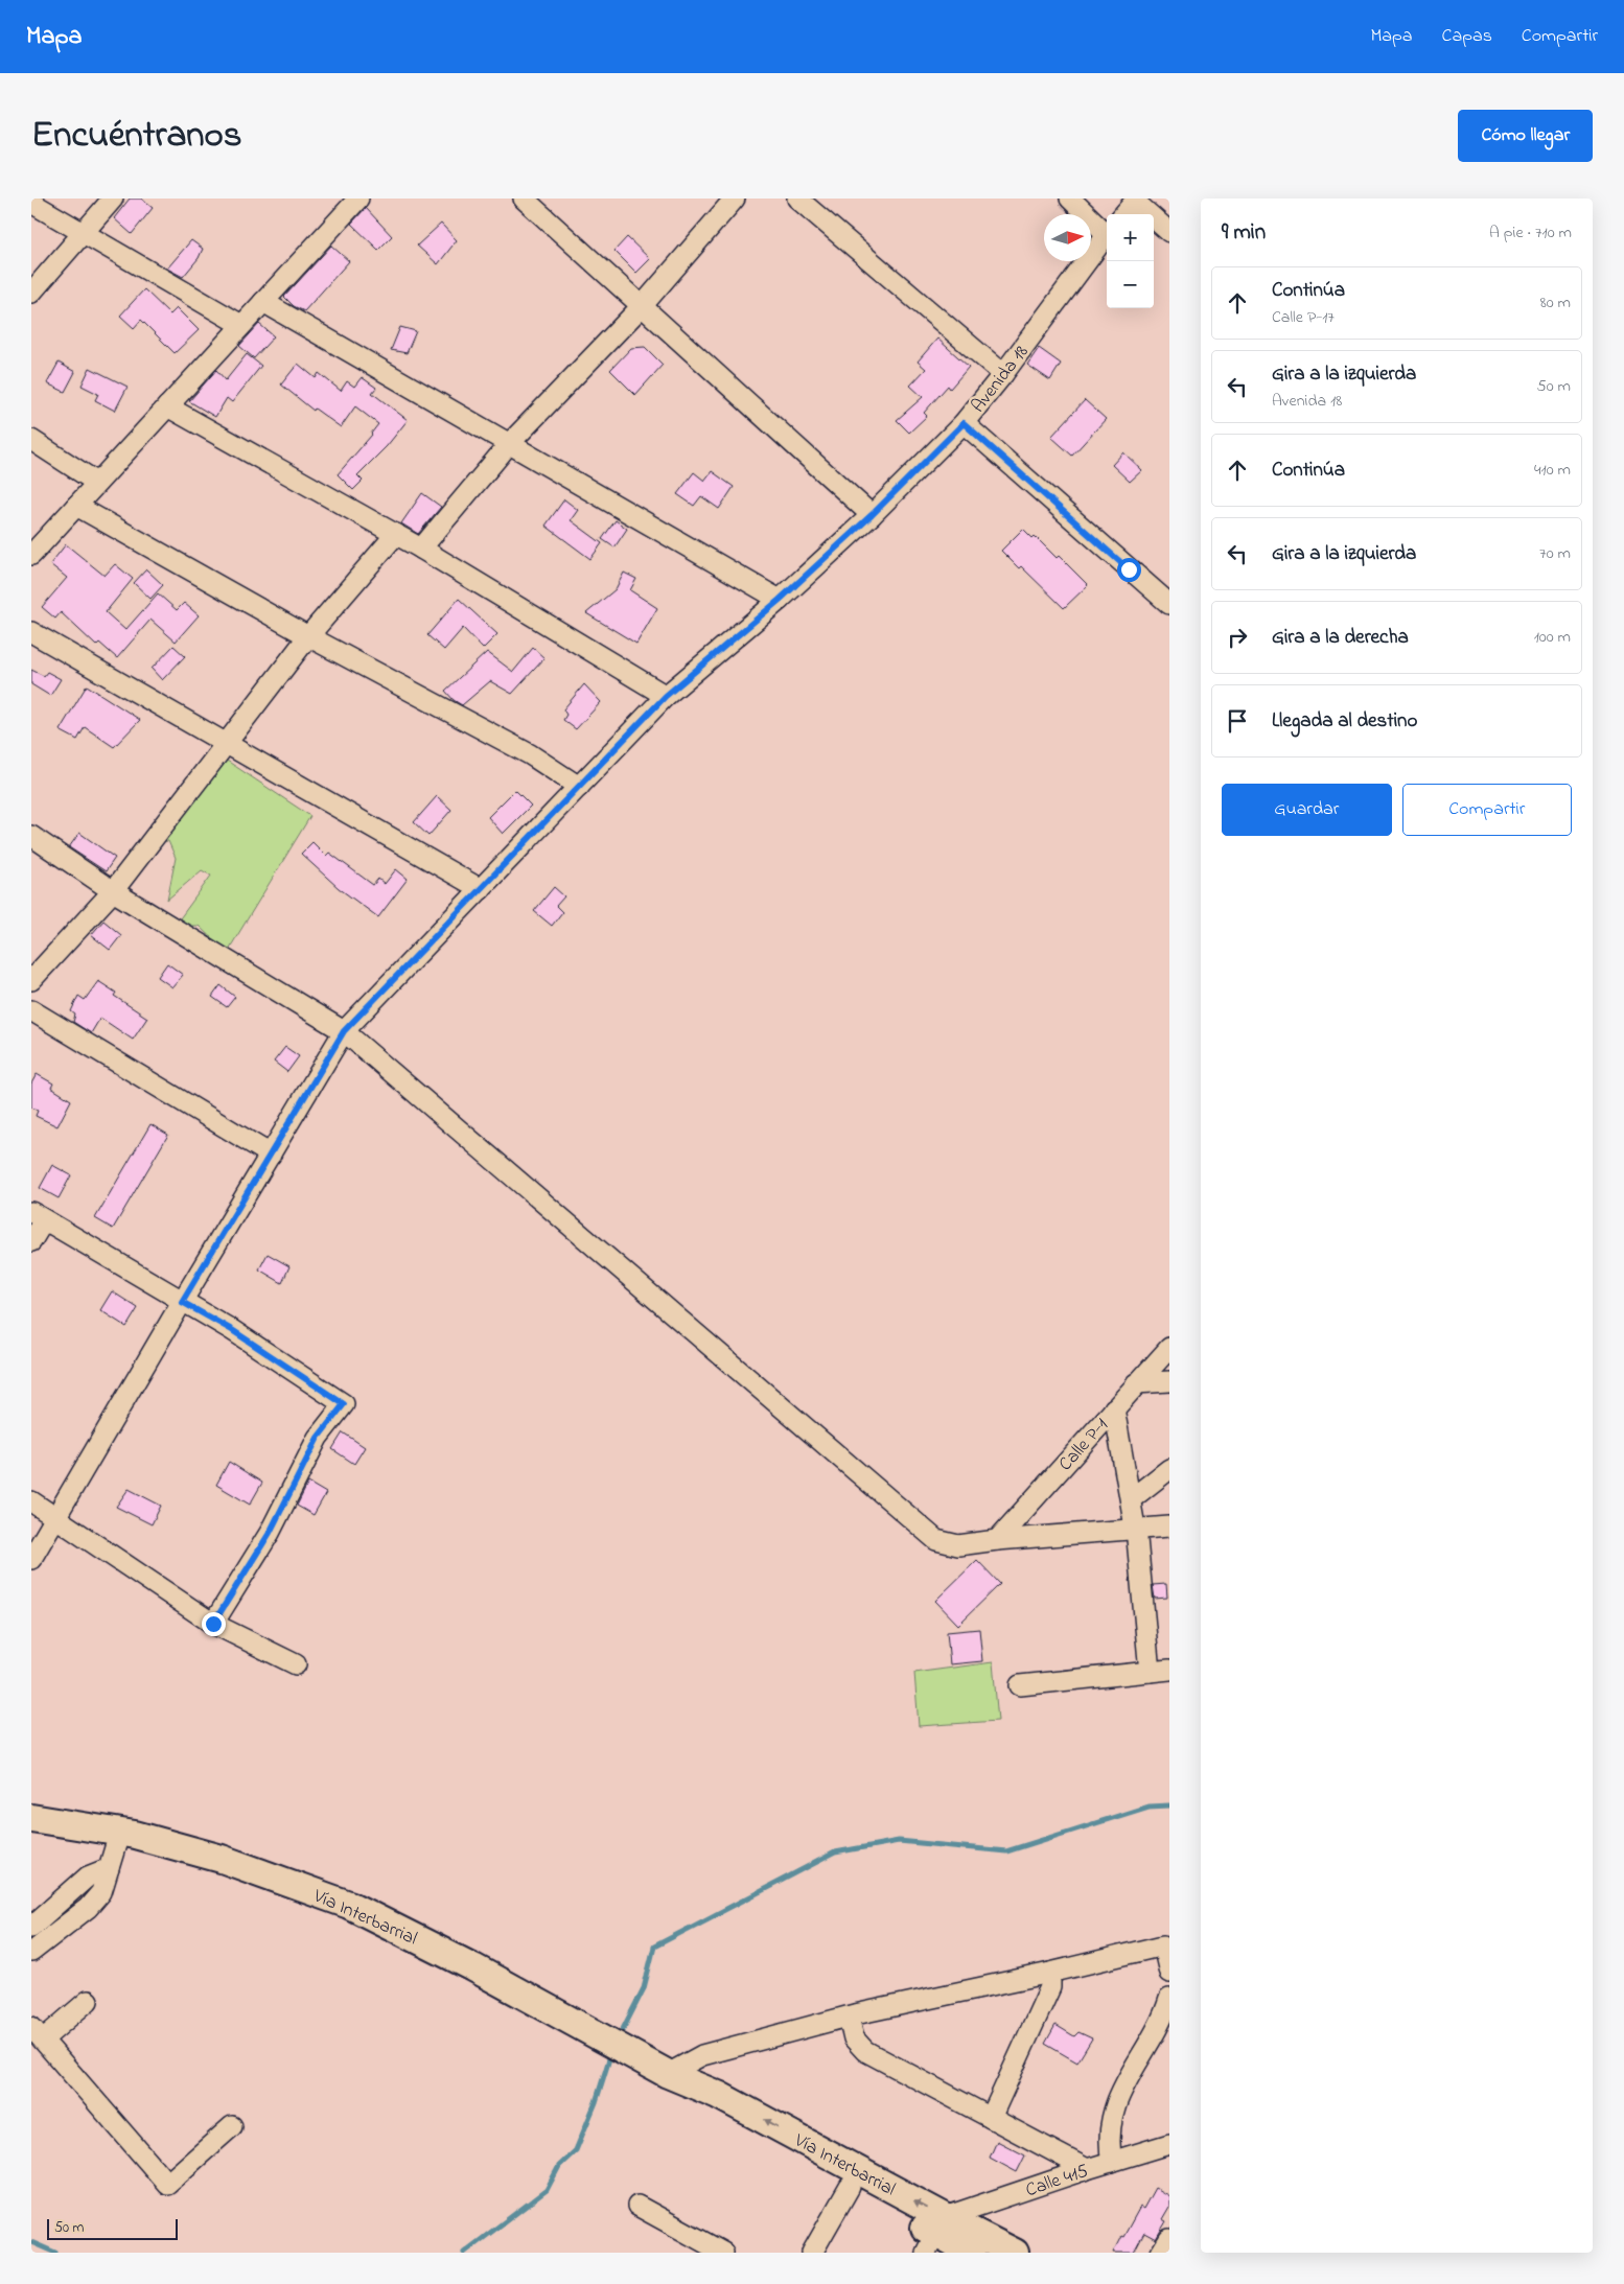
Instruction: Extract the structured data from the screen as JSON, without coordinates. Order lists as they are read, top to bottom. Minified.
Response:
{"streets":{"main road":["Vía Interbarrial"],"street":["Avenida 18","Calle P-1","Calle 415"]},"crossings":[["Vía Interbarrial","Calle 415"]],"scale_bar":"50 m","north":"right","page":{"header":"Mapa","nav":["Mapa","Capas","Compartir"],"title":"Encuéntranos","buttons":["Cómo llegar",["Guardar","Compartir"]],"heading":["9 min","A pie · 710 m"],"map_buttons":["+","−"],"list":[["Continúa","Calle P-17","80 m"],["Gira a la izquierda","Avenida 18","50 m"],["Continúa","410 m"],["Gira a la izquierda","70 m"],["Gira a la derecha","100 m"],"Llegada al destino"],"scale":"50 m"}}
